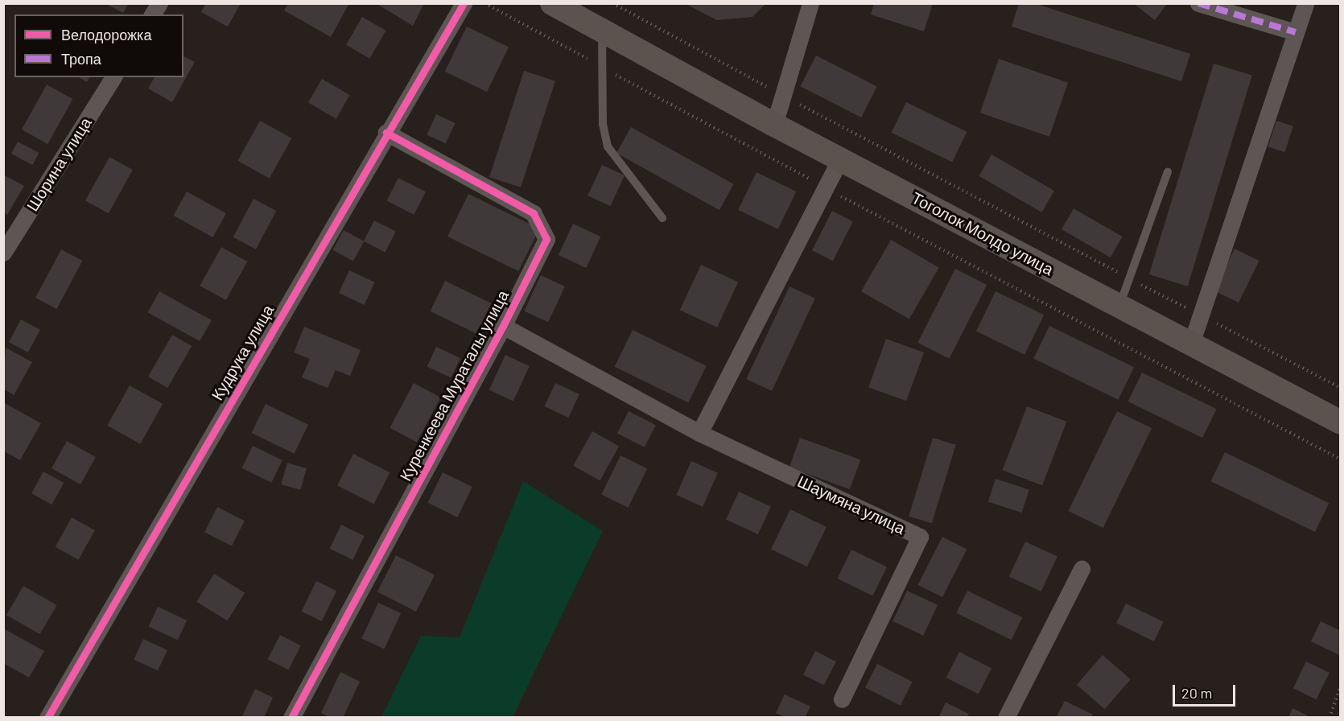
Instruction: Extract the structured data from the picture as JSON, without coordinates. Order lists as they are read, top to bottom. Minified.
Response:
{"streets":{"main road":["Тоголок Молдо улица"],"street":["Шорина улица","Кудрука улица","Куренкеева Мураталы улица","Шаумяна улица"]},"crossings":[["Кудрука улица","Куренкеева Мураталы улица"],["Куренкеева Мураталы улица","Шаумяна улица"]],"legend":["Велодорожка","Тропа"],"scale_bar":"20 m"}
